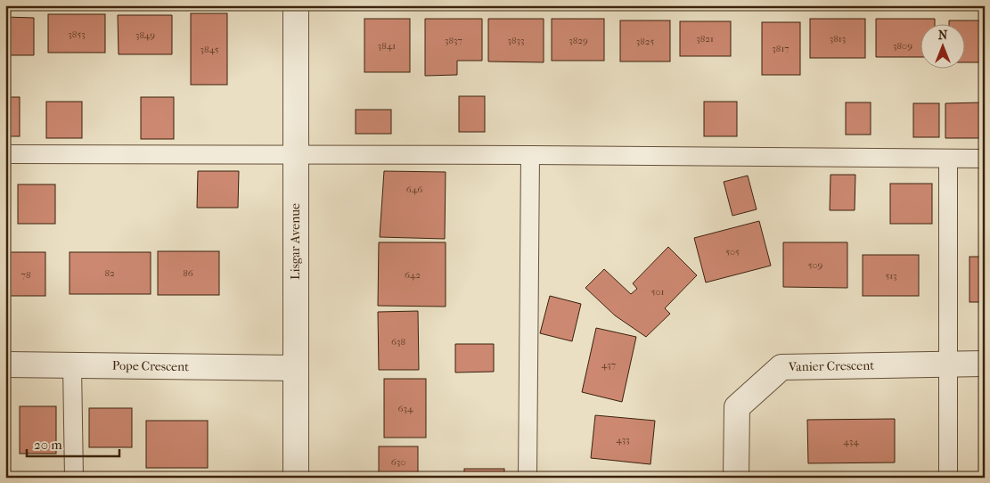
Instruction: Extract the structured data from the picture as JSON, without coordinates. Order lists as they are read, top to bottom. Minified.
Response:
{"streets":{"street":["Lisgar Avenue","Pope Crescent","Vanier Crescent"]},"crossings":[["Lisgar Avenue","Pope Crescent"]],"house_numbers":["3853","3849","3821","3813","3837","3833","3829","3825","3841","3809","3817","3845","646","505","509","82","86","78","642","513","501","638","437","634","433","434","630"],"scale_bar":"20 m","north":"top"}
